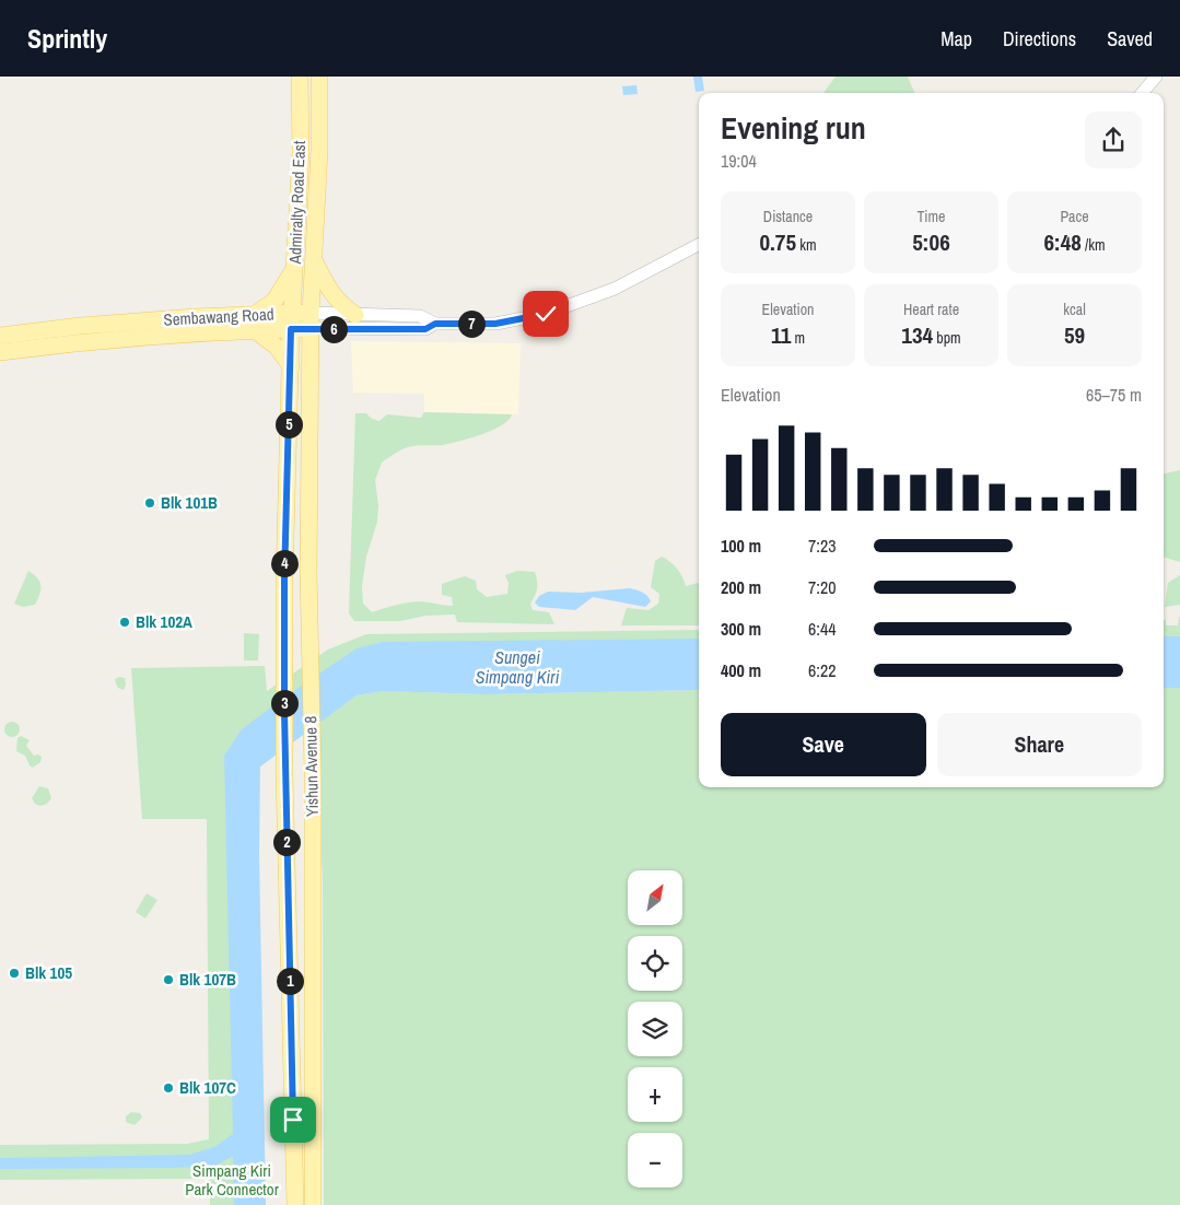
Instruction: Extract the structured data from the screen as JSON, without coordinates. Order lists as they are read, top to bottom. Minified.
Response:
{"streets":{"main road":["Admiralty Road East","Sembawang Road","Yishun Avenue 8"]},"crossings":[["Admiralty Road East","Sembawang Road"],["Admiralty Road East","Yishun Avenue 8"],["Sembawang Road","Yishun Avenue 8"]],"water":["Sungei Simpang Kiri"],"parks":["Simpang Kiri Park Connector"],"places":["Blk 101B","Blk 102A","Blk 105","Blk 107B","Blk 107C"],"north":"top right","page":{"header":"Sprintly","nav":["Map","Directions","Saved"],"heading":["Evening run","19:04"],"stats":[["Distance","0.75 km"],["Time","5:06"],["Pace","6:48 /km"],["Elevation","11 m"],["Heart rate","134 bpm"],["kcal","59"]],"pins":["7","6","5","4","3","2","1"],"chart":["Elevation","65–75 m"],"list":[{"name":"100 m","note":"7:23"},{"name":"200 m","note":"7:20"},{"name":"300 m","note":"6:44"},{"name":"400 m","note":"6:22"}],"buttons":["Save","Share"],"map_buttons":["+","−"]}}
